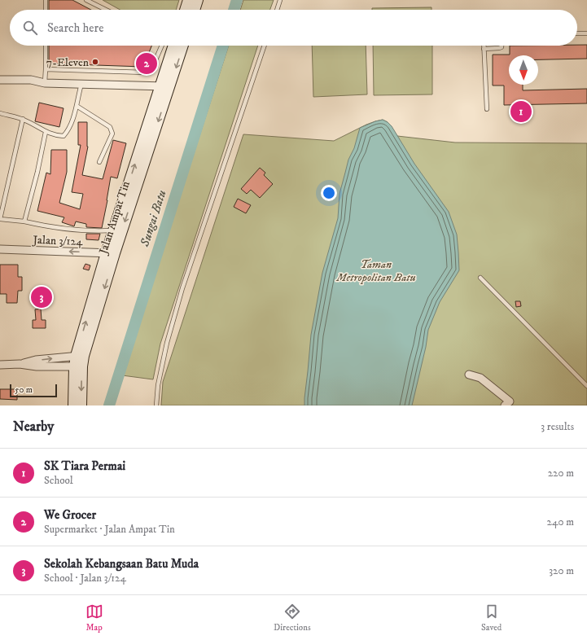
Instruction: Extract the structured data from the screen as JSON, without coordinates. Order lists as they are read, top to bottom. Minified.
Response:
{"streets":{"street":["Jalan Ampat Tin","Jalan 3/124"]},"crossings":[["Jalan Ampat Tin","Jalan 3/124"]],"one_way":["Jalan 3/124"],"water":["Sungai Batu"],"parks":["Taman Metropolitan Batu"],"places":["7-Eleven"],"scale_bar":"50 m","north":"bottom","page":{"search":"Search here","pins":["2","1","3"],"scale":"50 m","heading":["Nearby","3 results"],"list":[{"mark":"1","name":"SK Tiara Permai","note":"School","value":"220 m"},{"mark":"2","name":"We Grocer","note":"Supermarket · Jalan Ampat Tin","value":"240 m"},{"mark":"3","name":"Sekolah Kebangsaan Batu Muda","note":"School · Jalan 3/124","value":"320 m"}],"nav":["Map","Directions","Saved"]}}
